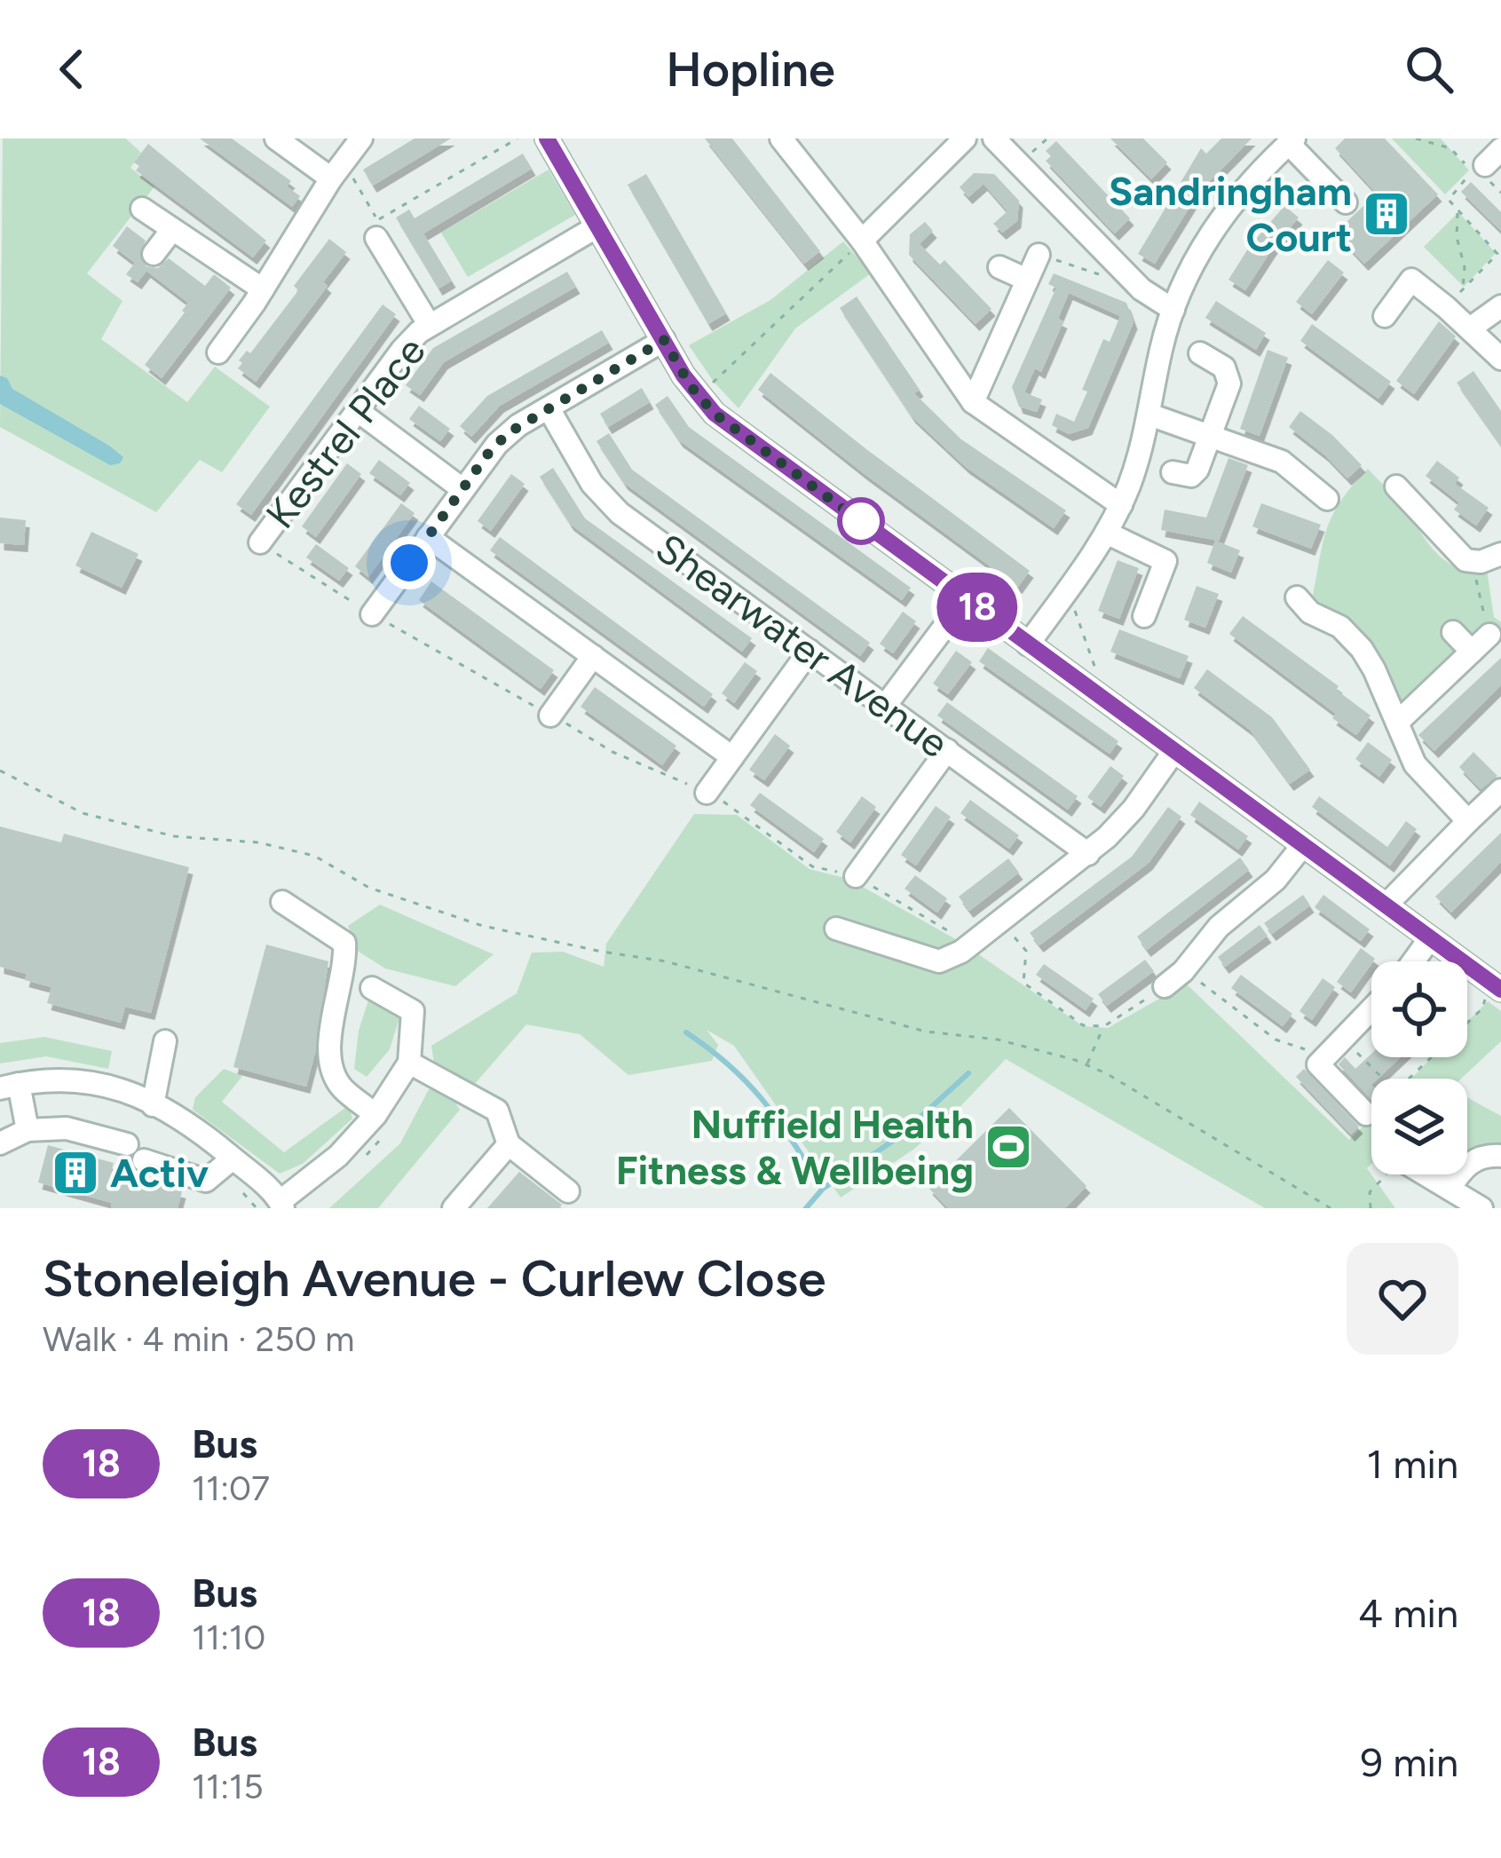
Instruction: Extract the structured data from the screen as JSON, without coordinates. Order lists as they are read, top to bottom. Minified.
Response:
{"streets":{"street":["Kestrel Place","Shearwater Avenue"]},"places":{"building":["Sandringham Court","Activ"],"sports":["Nuffield Health Fitness & Wellbeing"]},"lines":["bus line 18"],"page":{"header":"Hopline","on_map":"18","heading":["Stoneleigh Avenue - Curlew Close","Walk · 4 min · 250 m"],"list":[{"mark":"18","name":"Bus","note":"11:07","value":"1 min"},{"mark":"18","name":"Bus","note":"11:10","value":"4 min"},{"mark":"18","name":"Bus","note":"11:15","value":"9 min"}]}}
